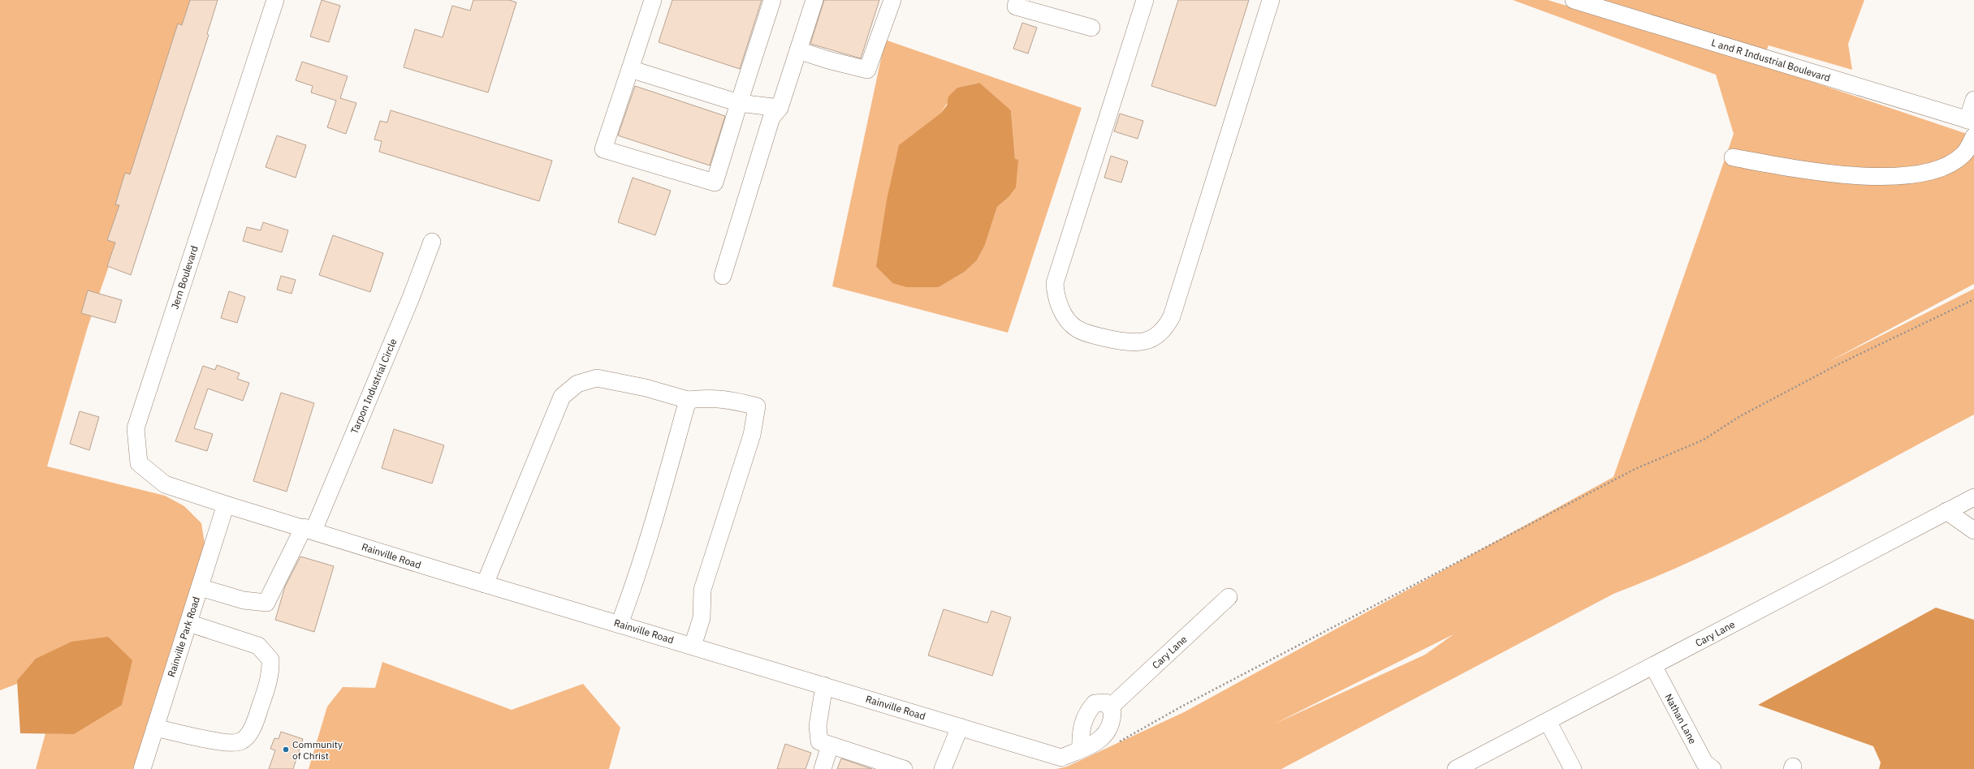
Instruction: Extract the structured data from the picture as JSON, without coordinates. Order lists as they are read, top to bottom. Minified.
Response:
{"streets":{"street":["L and R Industrial Boulevard","Jern Boulevard","Tarpon Industrial Circle","Rainville Road","Cary Lane","Rainville Park Road","Nathan Lane"]},"crossings":[["Jern Boulevard","Rainville Road"],["Jern Boulevard","Rainville Park Road"],["Tarpon Industrial Circle","Rainville Road"],["Tarpon Industrial Circle","Rainville Park Road"],["Rainville Road","Rainville Park Road"],["Cary Lane","Nathan Lane"]],"places":["Community of Christ"]}
